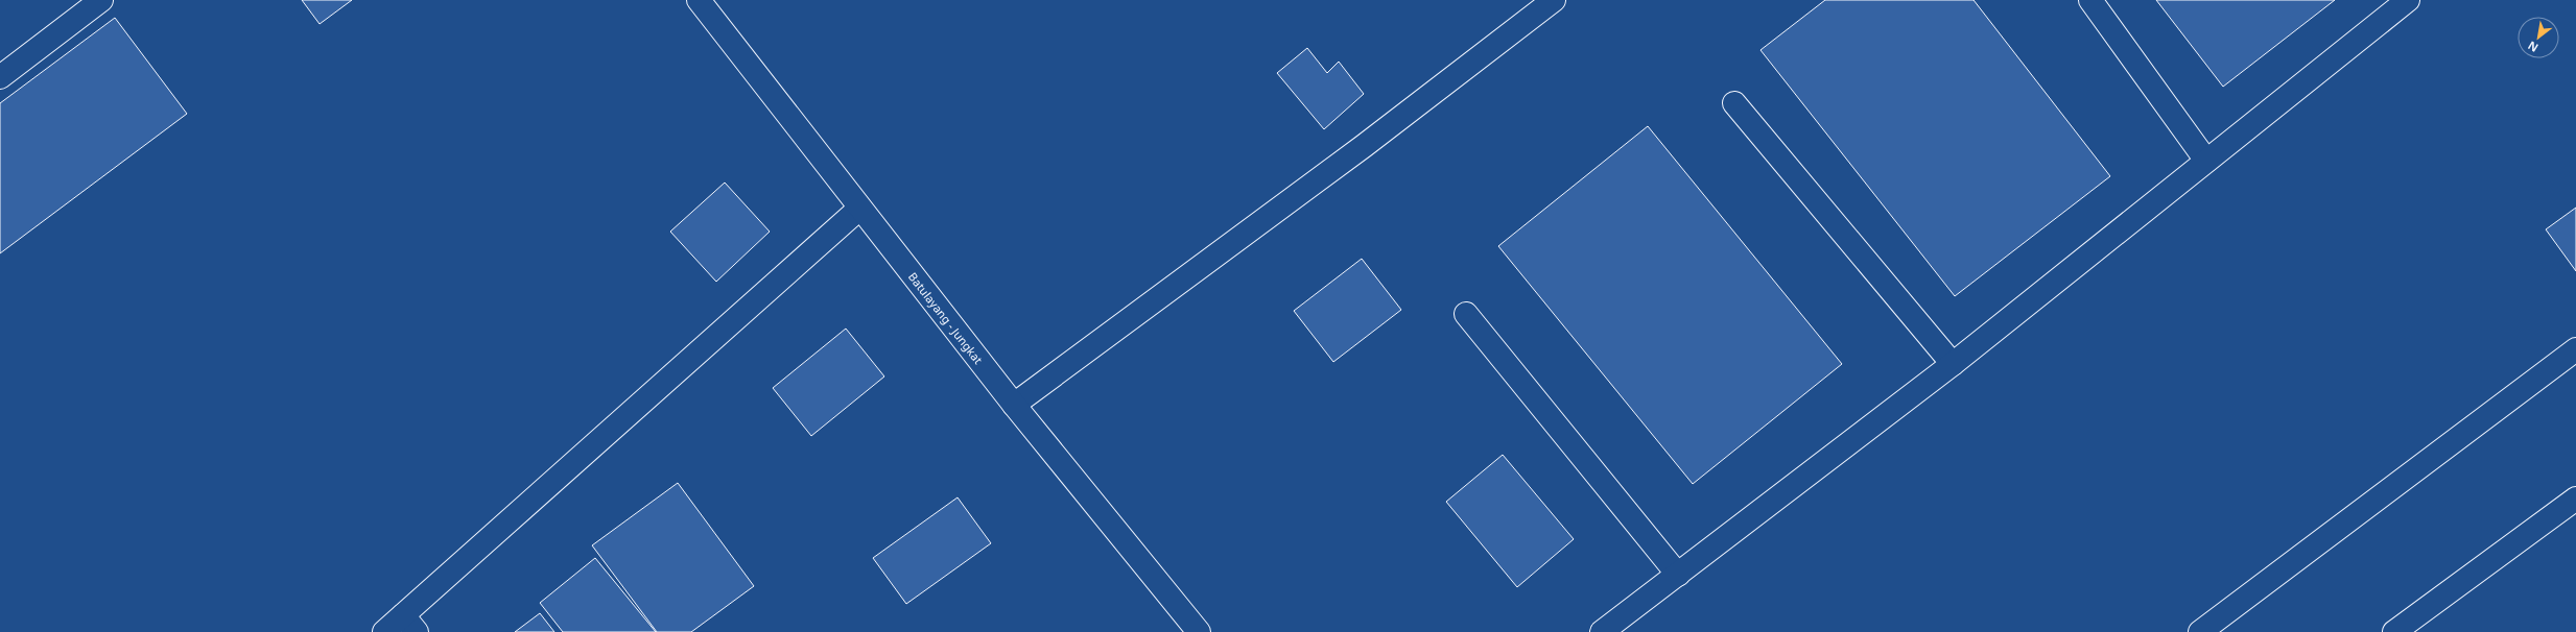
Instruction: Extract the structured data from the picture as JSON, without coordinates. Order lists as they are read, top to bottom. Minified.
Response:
{"streets":{"main road":["Batulayang - Jungkat"]},"north":"bottom left"}
